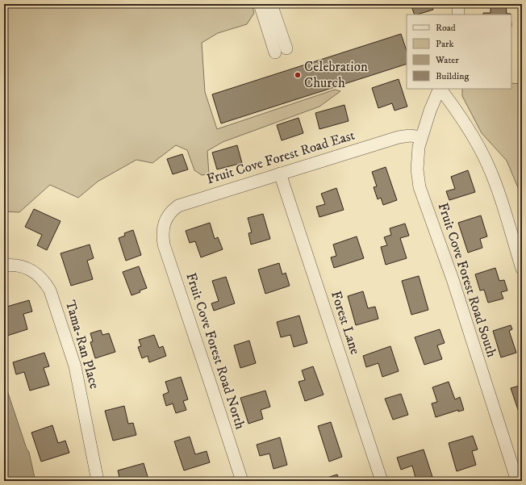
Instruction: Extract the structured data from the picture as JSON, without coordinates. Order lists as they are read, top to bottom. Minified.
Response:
{"streets":{"street":["Fruit Cove Forest Road East","Fruit Cove Forest Road South","Forest Lane","Tama-Ran Place","Fruit Cove Forest Road North"]},"crossings":[["Fruit Cove Forest Road East","Fruit Cove Forest Road South"],["Fruit Cove Forest Road East","Forest Lane"],["Fruit Cove Forest Road East","Fruit Cove Forest Road North"]],"places":["Celebration Church"],"legend":["Road","Park","Water","Building"]}
